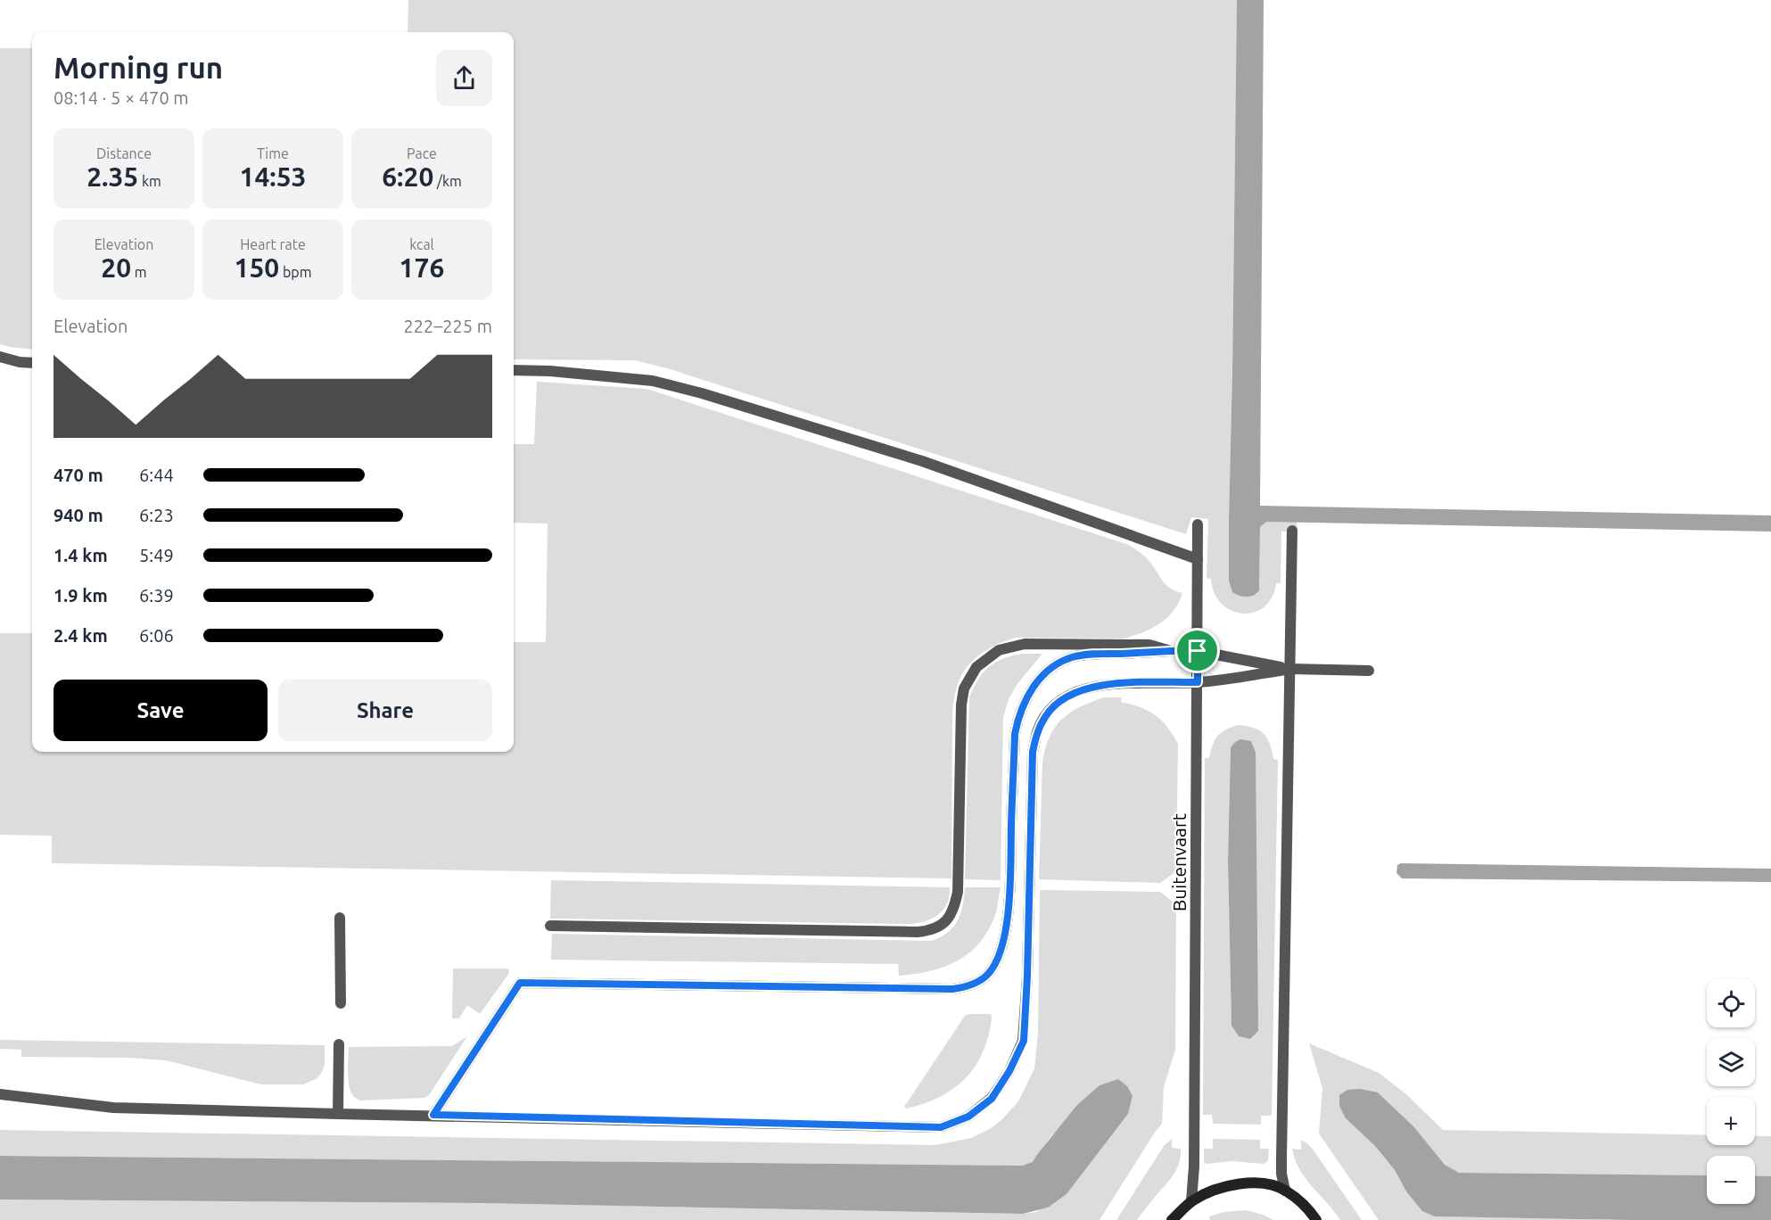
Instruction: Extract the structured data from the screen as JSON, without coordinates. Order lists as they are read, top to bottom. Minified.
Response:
{"streets":{"street":["Buitenvaart"]},"page":{"heading":["Morning run","08:14 · 5 × 470 m"],"stats":[["Distance","2.35 km"],["Time","14:53"],["Pace","6:20 /km"],["Elevation","20 m"],["Heart rate","150 bpm"],["kcal","176"]],"chart":["Elevation","222–225 m"],"list":[{"name":"470 m","note":"6:44"},{"name":"940 m","note":"6:23"},{"name":"1.4 km","note":"5:49"},{"name":"1.9 km","note":"6:39"},{"name":"2.4 km","note":"6:06"}],"buttons":["Save","Share"],"map_buttons":["+","−"]}}
